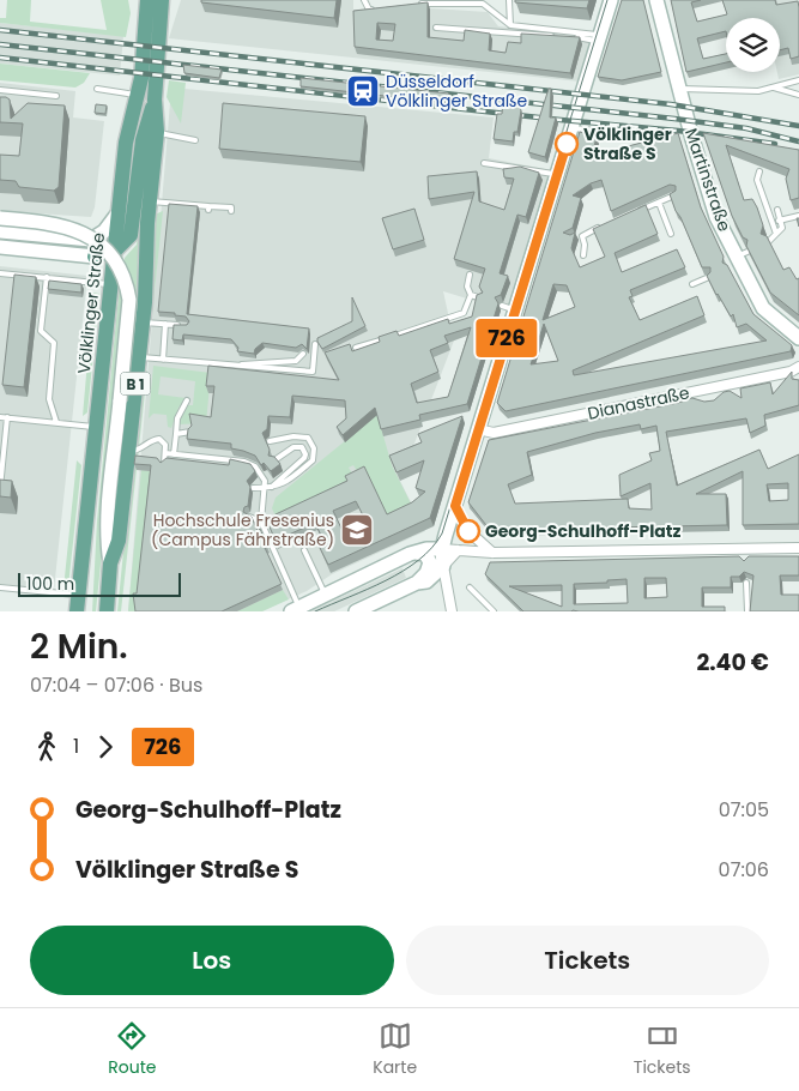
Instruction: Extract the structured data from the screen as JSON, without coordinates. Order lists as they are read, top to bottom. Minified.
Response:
{"streets":{"main road":["Völklinger Straße","B 1"],"street":["Martinstraße","Dianastraße"]},"crossings":[["Völklinger Straße","B 1"]],"places":{"station":["Düsseldorf Völklinger Straße"],"other":["Völklinger Straße S","Georg-Schulhoff-Platz"],"school or university":["Hochschule Fresenius (Campus Fährstraße)"]},"lines":["bus line 726"],"scale_bar":"100 m","page":{"on_map":"726","scale":"100 m","heading":["2 Min.","07:04 – 07:06 · Bus","2.40 €"],"legs":["1","726"],"list":[{"name":"Georg-Schulhoff-Platz","value":"07:05"},{"name":"Völklinger Straße S","value":"07:06"}],"buttons":["Los","Tickets"],"tabs":["Route","Karte","Tickets"]}}
